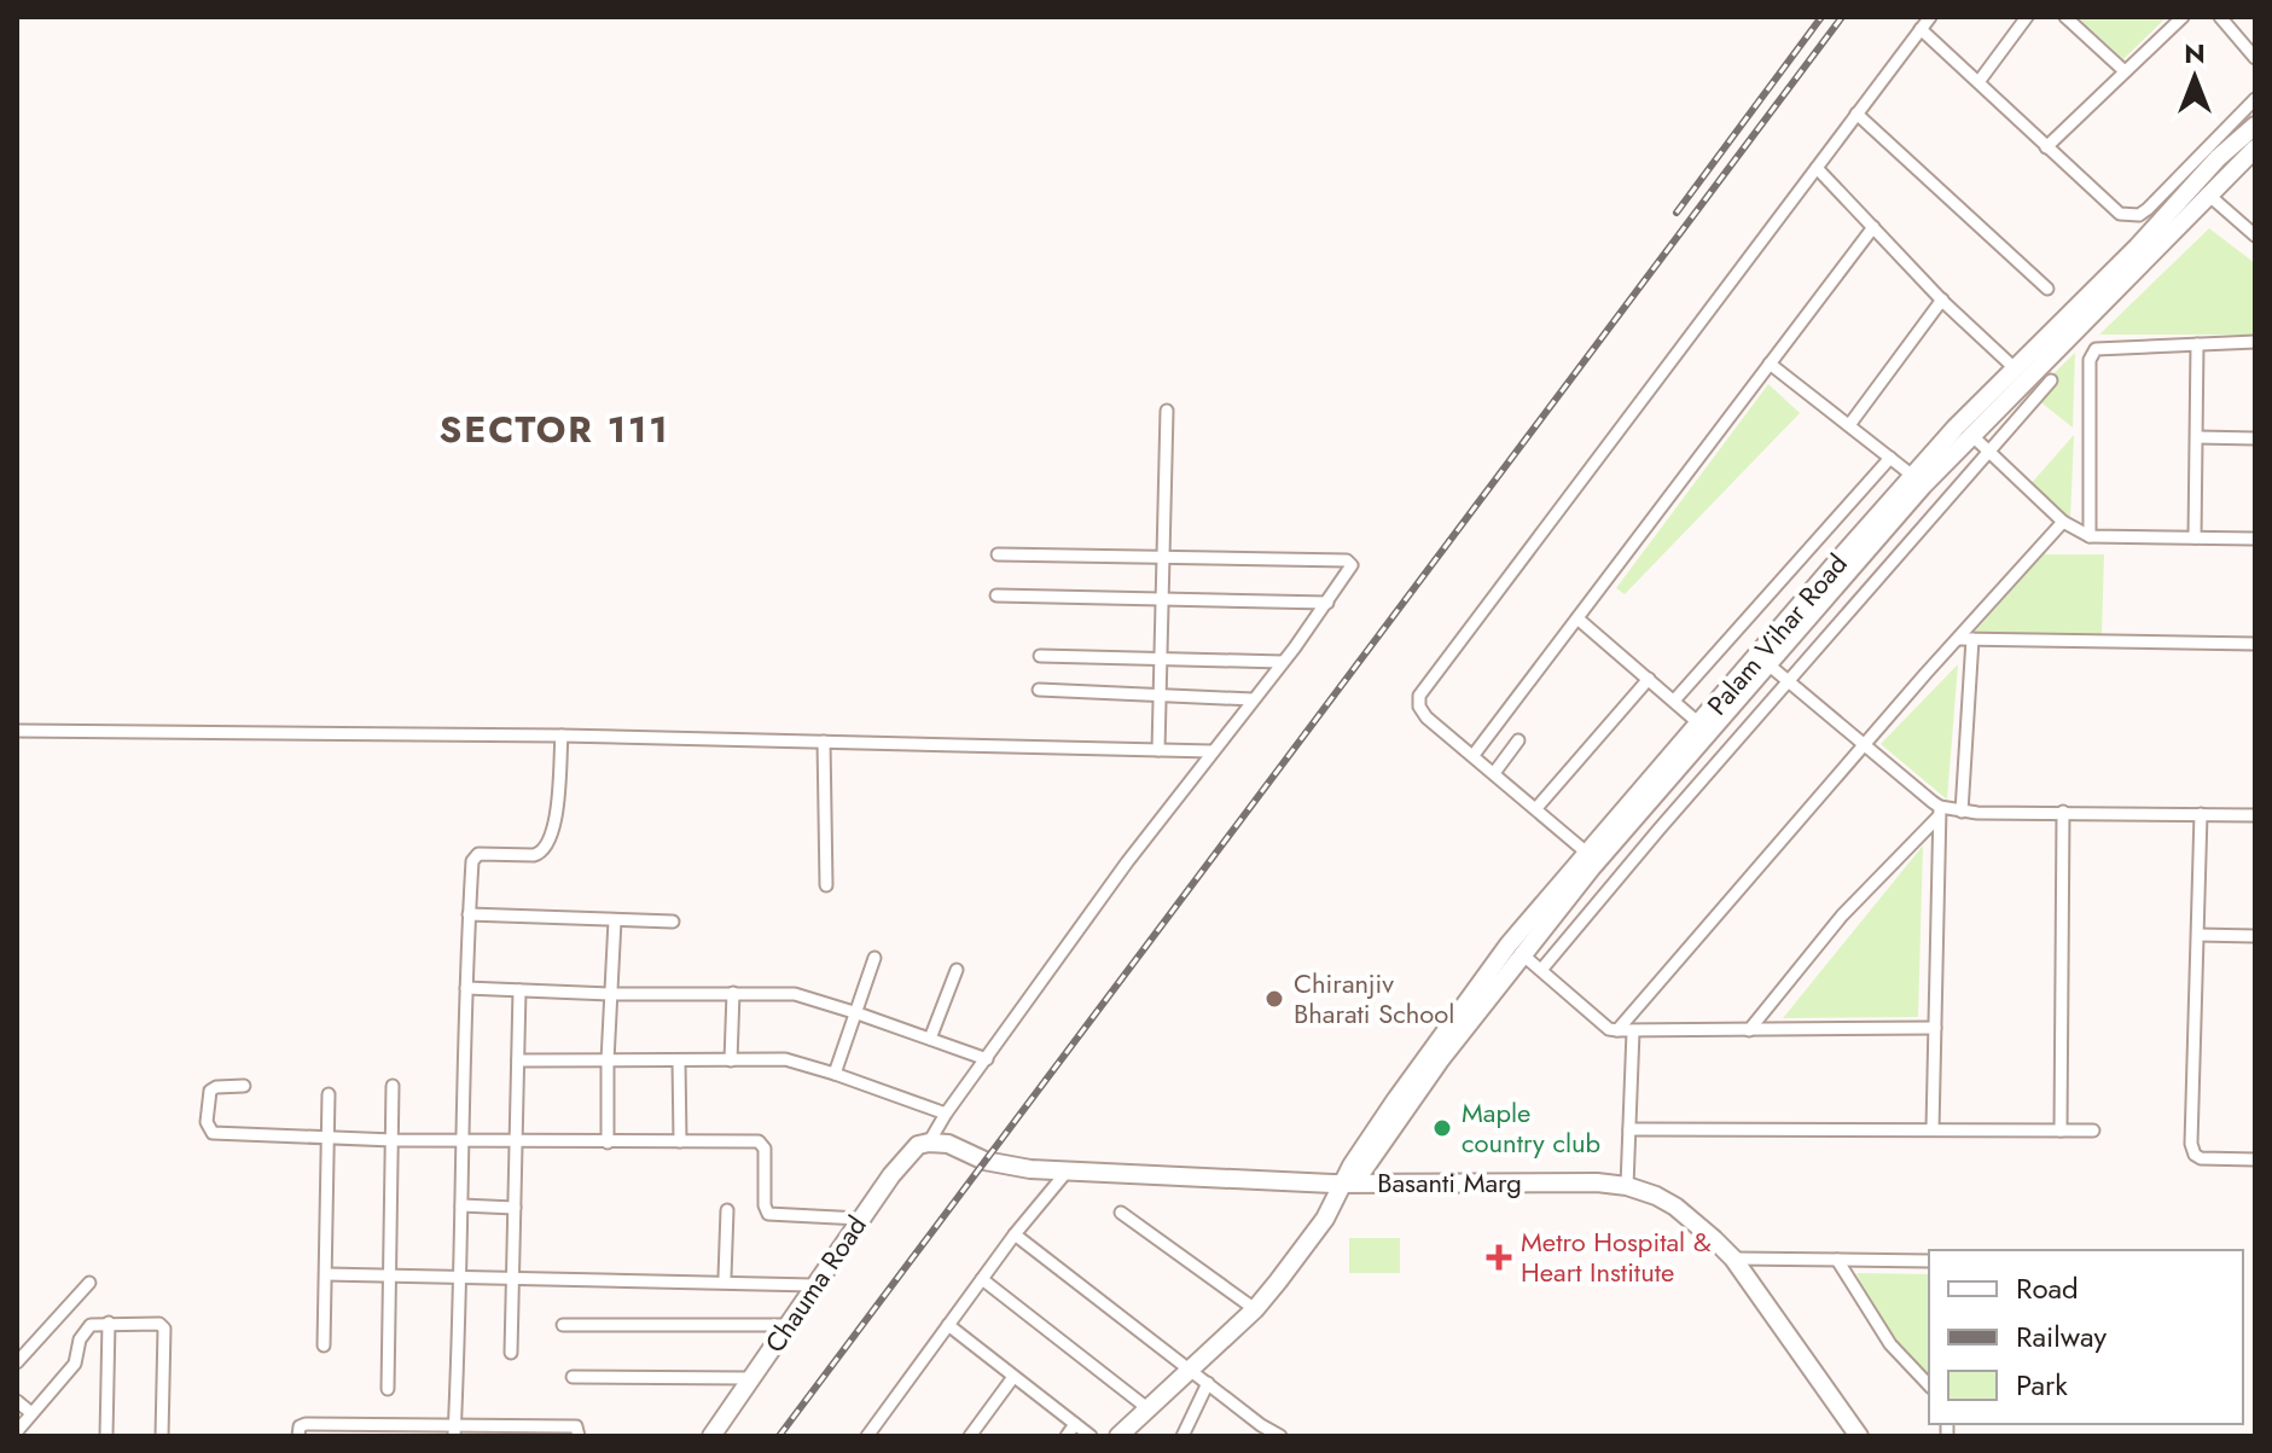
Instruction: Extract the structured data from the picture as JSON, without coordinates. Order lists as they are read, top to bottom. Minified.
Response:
{"streets":{"street":["Palam Vihar Road","Basanti Marg","Chauma Road"]},"crossings":[["Palam Vihar Road","Basanti Marg"],["Basanti Marg","Chauma Road"]],"districts":["SECTOR 111"],"places":{"other":["Chiranjiv Bharati School","Maple country club"],"health":["Metro Hospital & Heart Institute"]},"legend":["Road","Railway","Park"],"north":"top"}
